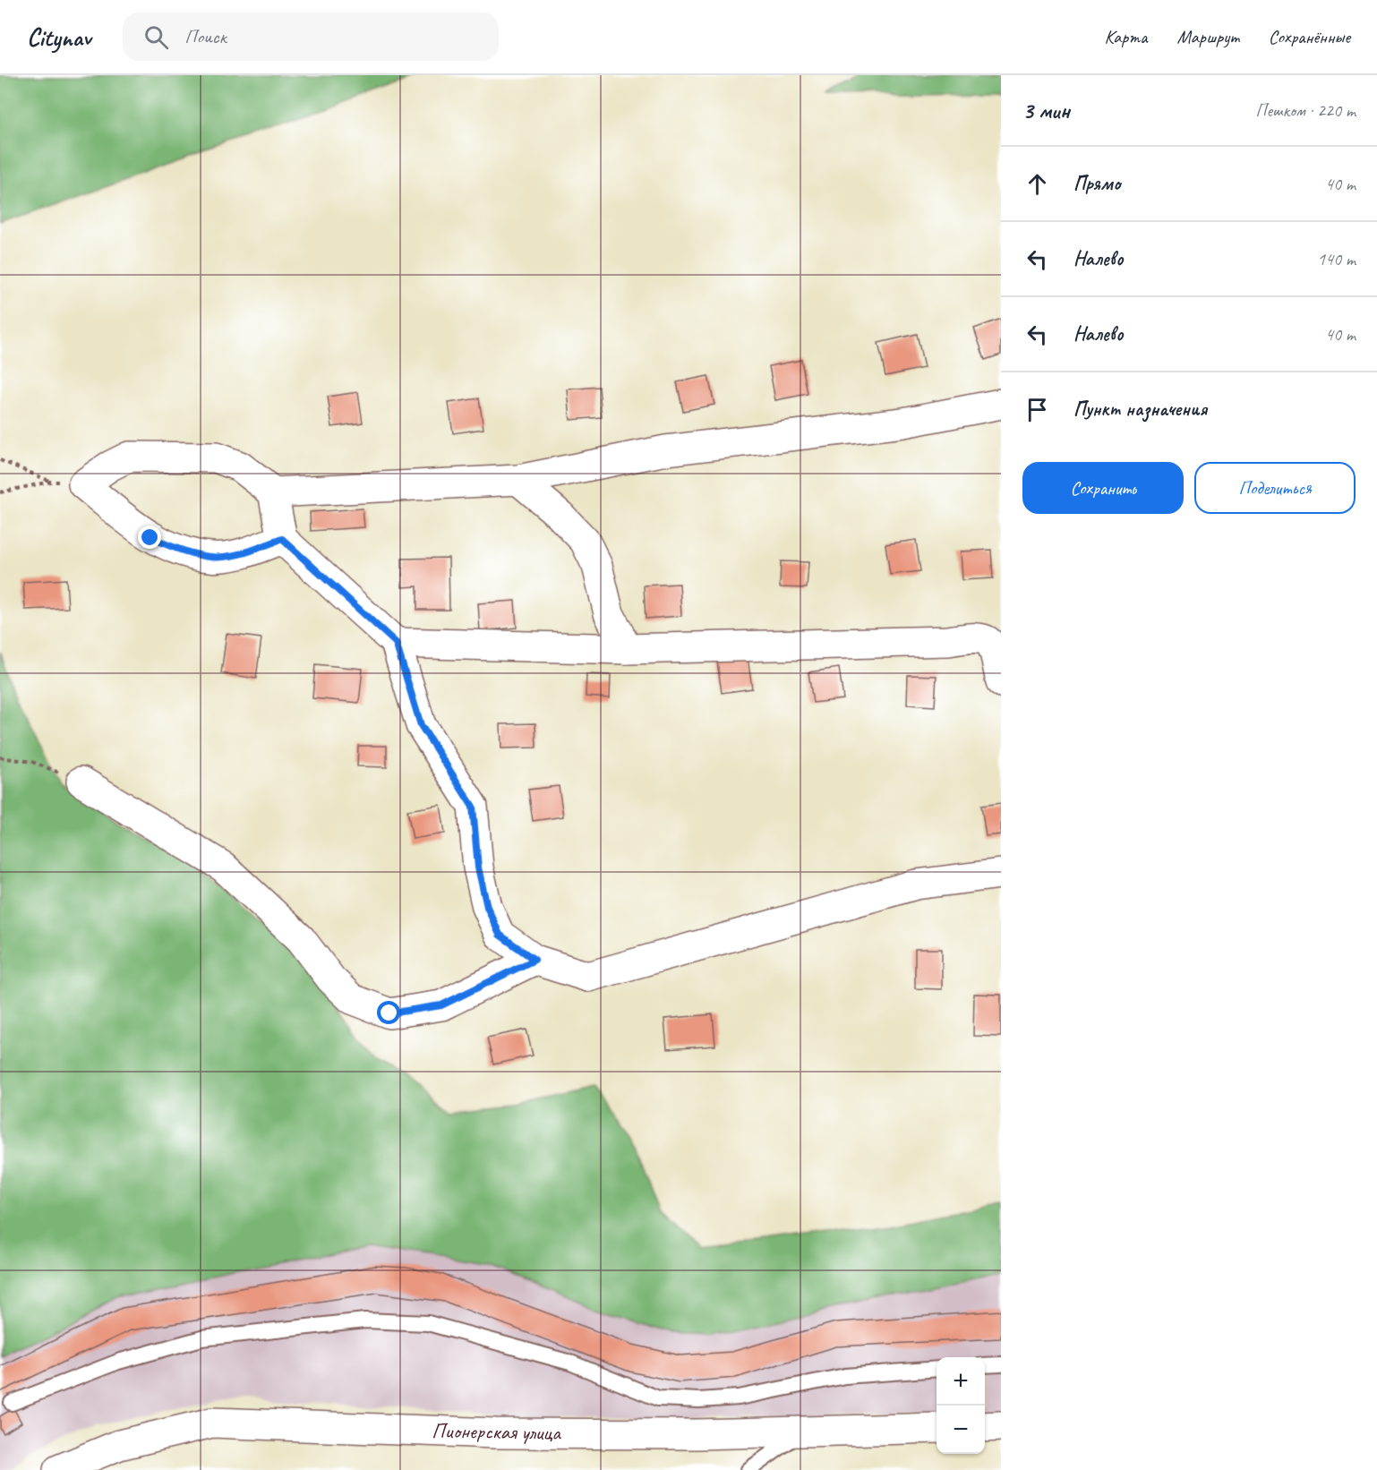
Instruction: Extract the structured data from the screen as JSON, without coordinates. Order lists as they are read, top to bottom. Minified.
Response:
{"streets":{"street":["Пионерская улица"]},"page":{"header":"Citynav","search":"Поиск","nav":["Карта","Маршрут","Сохранённые"],"heading":["3 мин","Пешком · 220 m"],"list":[["Прямо","40 m"],["Налево","140 m"],["Налево","40 m"],"Пункт назначения"],"buttons":["Сохранить","Поделиться"],"map_buttons":["+","−"]}}
